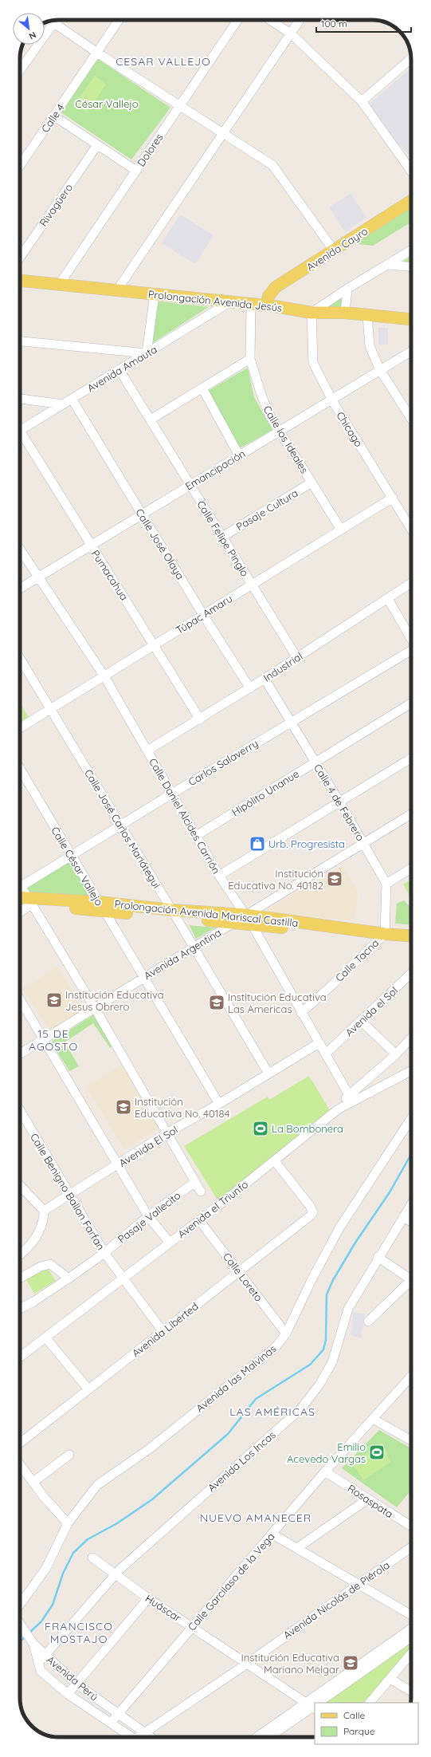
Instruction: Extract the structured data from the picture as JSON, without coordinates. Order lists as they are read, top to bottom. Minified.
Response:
{"streets":{"main road":["Avenida Cayro","Prolongación Avenida Jesús","Prolongación Avenida Mariscal Castilla"],"street":["Calle 4","Dolores","Rivagüero","Avenida Amauta","Chicago","Calle los Ideales","Emancipación","Pasaje Cultura","Calle Felipe Pinglo","Calle José Olaya","Pumacahua","Túpac Amaru","Industrial","Carlos Salaverry","Hipólito Unanue","Calle 4 de Febrero","Calle Daniel Alcides Carrión","Calle José Carlos Mariátegui","Calle César Vallejo","Avenida Argentina","Calle Tacna","Avenida el Sol","Avenida El Sol","Calle Benigno Ballon Farfan","Avenida el Triunfo","Pasaje Vallecito","Calle Loreto","Avenida Liberted","Avenida las Malvinas","Avenida Los Incas","Rosaspata","Calle Garcilaso de la Vega","Avenida Nicolás de Piérola","Huáscar","Avenida Perú"]},"crossings":[["Dolores","Prolongación Avenida Jesús"],["Avenida Cayro","Prolongación Avenida Jesús"],["Prolongación Avenida Jesús","Avenida Amauta"],["Prolongación Avenida Jesús","Chicago"],["Prolongación Avenida Jesús","Calle los Ideales"],["Avenida Amauta","Calle Felipe Pinglo"],["Avenida Amauta","Calle José Olaya"],["Chicago","Emancipación"],["Chicago","Túpac Amaru"],["Calle los Ideales","Emancipación"],["Calle los Ideales","Pasaje Cultura"],["Calle los Ideales","Túpac Amaru"],["Emancipación","Calle Felipe Pinglo"],["Emancipación","Calle José Olaya"],["Emancipación","Pumacahua"],["Emancipación","Calle Daniel Alcides Carrión"],["Pasaje Cultura","Calle Felipe Pinglo"],["Calle Felipe Pinglo","Túpac Amaru"],["Calle Felipe Pinglo","Industrial"],["Calle José Olaya","Túpac Amaru"],["Calle José Olaya","Industrial"],["Pumacahua","Túpac Amaru"],["Pumacahua","Industrial"],["Túpac Amaru","Calle Daniel Alcides Carrión"],["Túpac Amaru","Calle José Carlos Mariátegui"],["Industrial","Calle 4 de Febrero"],["Industrial","Calle Daniel Alcides Carrión"],["Carlos Salaverry","Calle 4 de Febrero"],["Carlos Salaverry","Calle Daniel Alcides Carrión"],["Carlos Salaverry","Calle José Carlos Mariátegui"],["Carlos Salaverry","Calle César Vallejo"],["Hipólito Unanue","Calle 4 de Febrero"],["Hipólito Unanue","Calle Daniel Alcides Carrión"],["Calle Daniel Alcides Carrión","Prolongación Avenida Mariscal Castilla"],["Calle Daniel Alcides Carrión","Calle Tacna"],["Calle Daniel Alcides Carrión","Avenida el Sol"],["Calle Daniel Alcides Carrión","Avenida El Sol"],["Calle José Carlos Mariátegui","Prolongación Avenida Mariscal Castilla"],["Calle José Carlos Mariátegui","Avenida Argentina"],["Calle José Carlos Mariátegui","Avenida El Sol"],["Calle César Vallejo","Prolongación Avenida Mariscal Castilla"],["Calle César Vallejo","Avenida Argentina"],["Calle César Vallejo","Avenida El Sol"],["Prolongación Avenida Mariscal Castilla","Avenida Argentina"],["Prolongación Avenida Mariscal Castilla","Calle Tacna"],["Avenida El Sol","Calle Benigno Ballon Farfan"],["Calle Benigno Ballon Farfan","Avenida el Triunfo"],["Calle Benigno Ballon Farfan","Pasaje Vallecito"],["Calle Benigno Ballon Farfan","Avenida Liberted"],["Avenida el Triunfo","Calle Loreto"],["Avenida el Triunfo","Avenida Liberted"],["Calle Loreto","Avenida Liberted"],["Calle Loreto","Avenida las Malvinas"],["Avenida Los Incas","Huáscar"],["Avenida Los Incas","Avenida Perú"],["Rosaspata","Calle Garcilaso de la Vega"],["Calle Garcilaso de la Vega","Huáscar"],["Calle Garcilaso de la Vega","Avenida Perú"],["Avenida Nicolás de Piérola","Huáscar"],["Avenida Nicolás de Piérola","Avenida Perú"]],"districts":["CESAR VALLEJO","15 DE AGOSTO","LAS AMÉRICAS","NUEVO AMANECER","FRANCISCO MOSTAJO"],"parks":["César Vallejo"],"places":{"shop":["Urb. Progresista"],"school or university":["Institución Educativa No. 40182","Institución Educativa Jesus Obrero","Institución Educativa Las Americas","Institución Educativa No. 40184","Institución Educativa Mariano Melgar"],"sports":["La Bombonera","Emilio Acevedo Vargas"]},"legend":["Calle","Parque"],"scale_bar":"100 m","north":"bottom right"}
